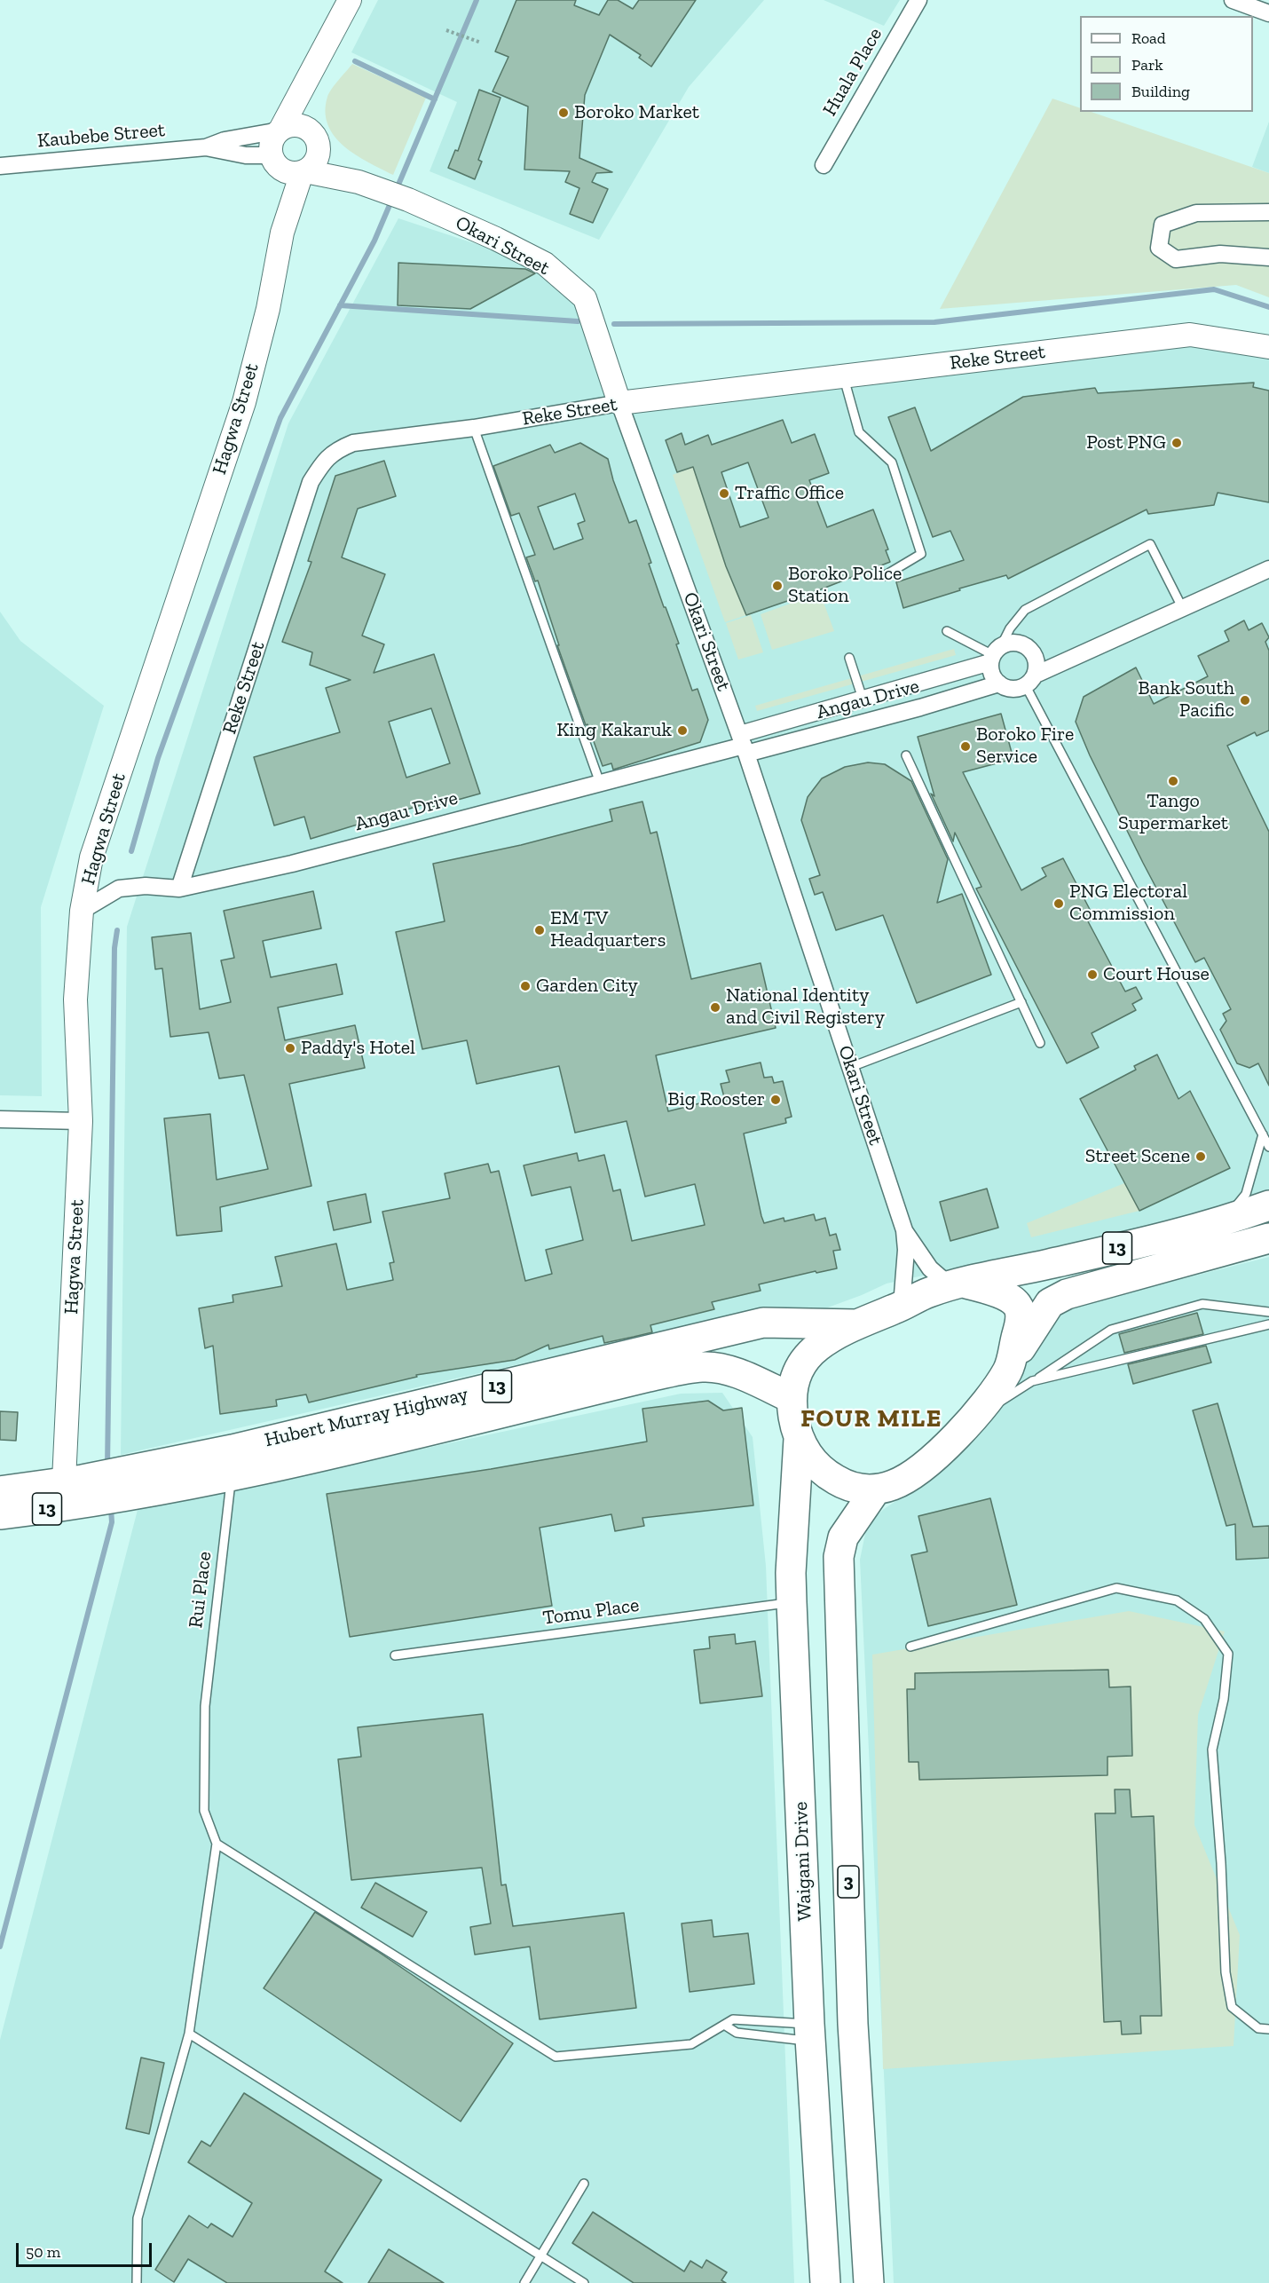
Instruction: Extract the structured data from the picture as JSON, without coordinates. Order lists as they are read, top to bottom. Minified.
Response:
{"streets":{"highway":["13","Hubert Murray Highway","Waigani Drive","3"],"street":["Huala Place","Kaubebe Street","Okari Street","Reke Street","Hagwa Street","Angau Drive"],"lane":["Rui Place","Tomu Place"]},"crossings":[["Kaubebe Street","Okari Street"],["Kaubebe Street","Hagwa Street"],["Okari Street","Reke Street"],["Okari Street","Hagwa Street"],["Okari Street","Angau Drive"],["Okari Street","13"],["Reke Street","Angau Drive"],["Hagwa Street","Angau Drive"],["Hagwa Street","Hubert Murray Highway"],["13","Hubert Murray Highway"],["13","Waigani Drive"],["13","3"],["Hubert Murray Highway","Rui Place"],["Tomu Place","Waigani Drive"]],"districts":["FOUR MILE"],"places":["Boroko Market","Post PNG","Traffic Office","Boroko Police Station","Bank South Pacific","King Kakaruk","Boroko Fire Service","Tango Supermarket","PNG Electoral Commission","EM TV Headquarters","Court House","Garden City","National Identity and Civil Registery","Paddy's Hotel","Big Rooster","Street Scene"],"legend":["Road","Park","Building"],"scale_bar":"50 m"}
